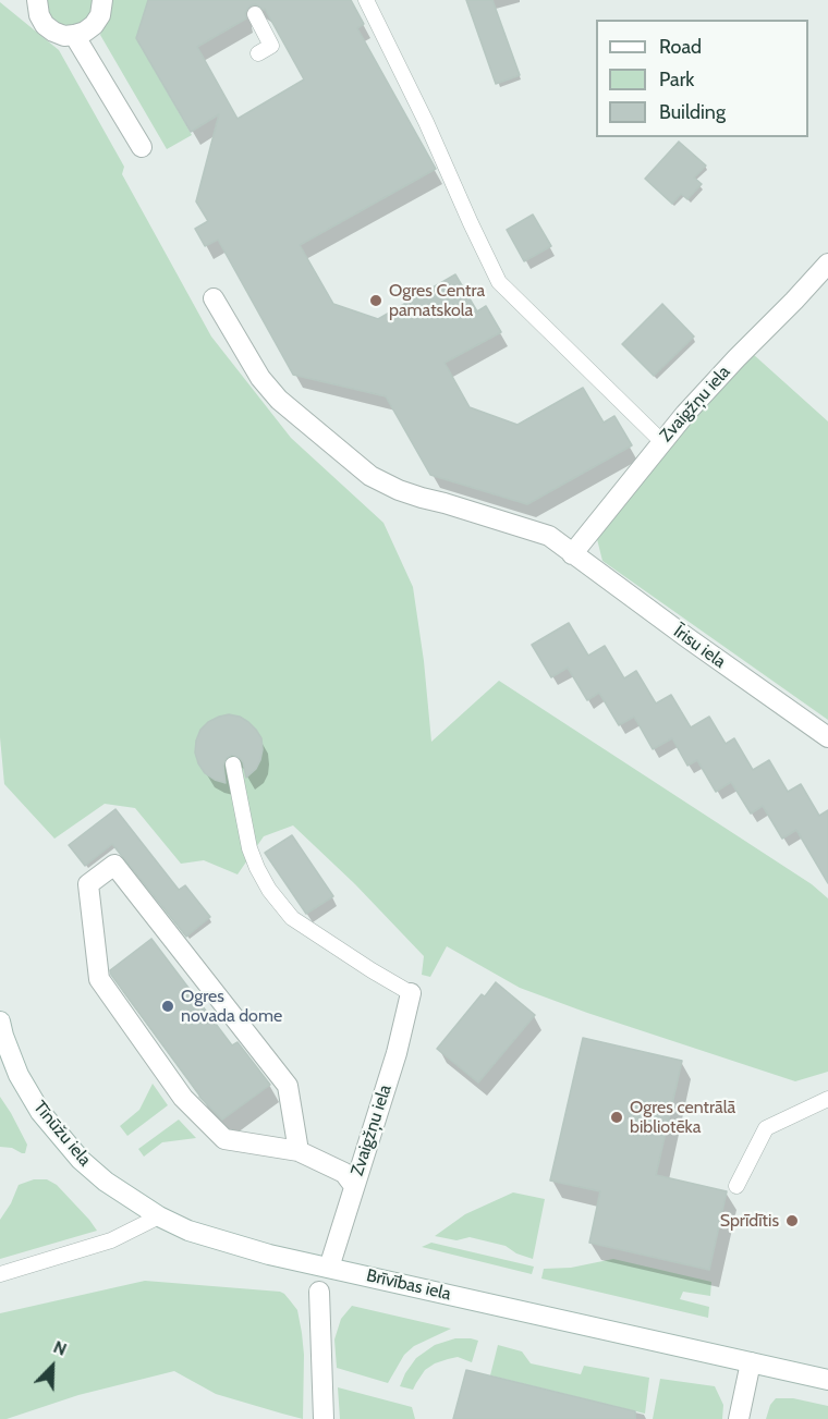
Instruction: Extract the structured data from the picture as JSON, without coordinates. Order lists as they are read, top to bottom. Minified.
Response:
{"streets":{"street":["Zvaigžņu iela","Īrisu iela","Tīnūžu iela","Brīvības iela"]},"crossings":[["Zvaigžņu iela","Īrisu iela"],["Zvaigžņu iela","Brīvības iela"],["Tīnūžu iela","Brīvības iela"]],"places":["Ogres Centra pamatskola","Ogres novada dome","Ogres centrālā bibliotēka","Sprīdītis"],"legend":["Road","Park","Building"],"north":"top right"}
